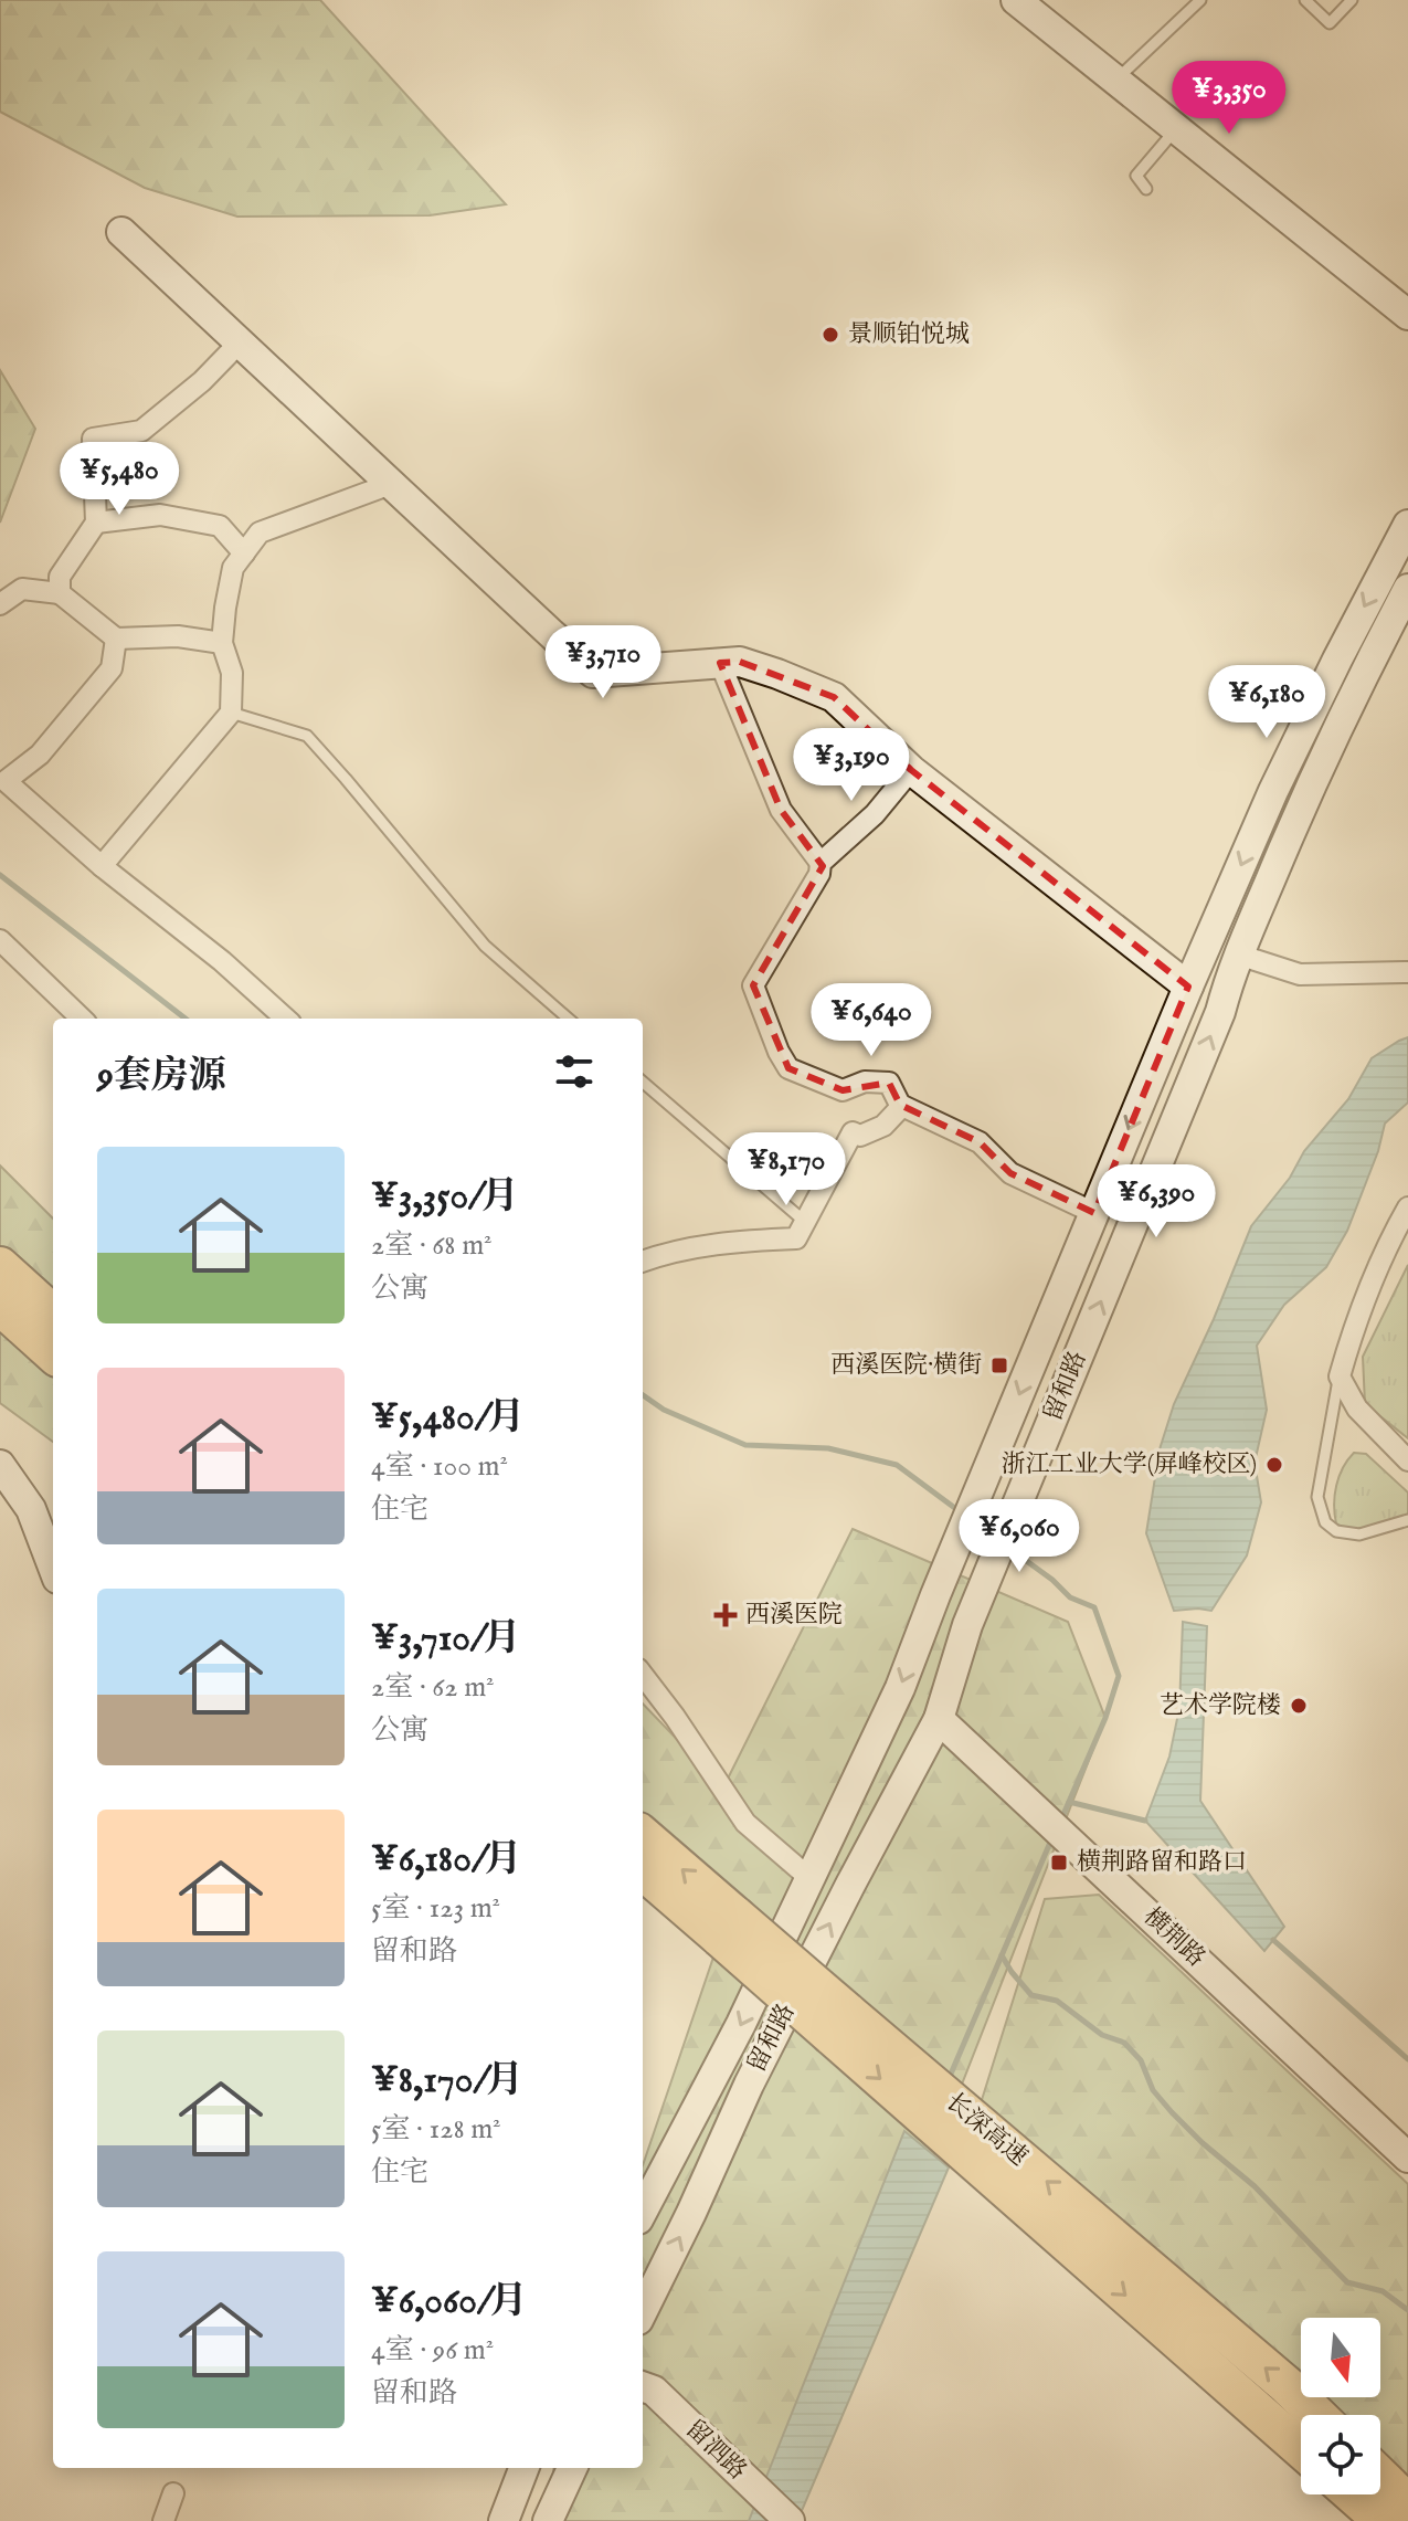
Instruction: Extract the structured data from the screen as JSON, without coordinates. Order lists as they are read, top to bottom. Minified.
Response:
{"streets":{"highway":["长深高速"],"main road":["留和路","横荆路","留泗路"]},"crossings":[["留和路","横荆路"]],"places":{"other":["景顺铂悦城","浙江工业大学(屏峰校区)","艺术学院楼"],"transit":["西溪医院·横街","横荆路留和路口"],"health":["西溪医院"]},"north":"bottom","page":{"price":["¥3,350","¥5,480","¥3,710","¥6,180","¥3,190","¥6,640","¥8,170","¥6,390","¥6,060"],"heading":"9套房源","list":[{"name":"¥3,350/月","note":"2室 · 68 m² · 公寓"},{"name":"¥5,480/月","note":"4室 · 100 m² · 住宅"},{"name":"¥3,710/月","note":"2室 · 62 m² · 公寓"},{"name":"¥6,180/月","note":"5室 · 123 m² · 留和路"},{"name":"¥8,170/月","note":"5室 · 128 m² · 住宅"},{"name":"¥6,060/月","note":"4室 · 96 m² · 留和路"}]}}
